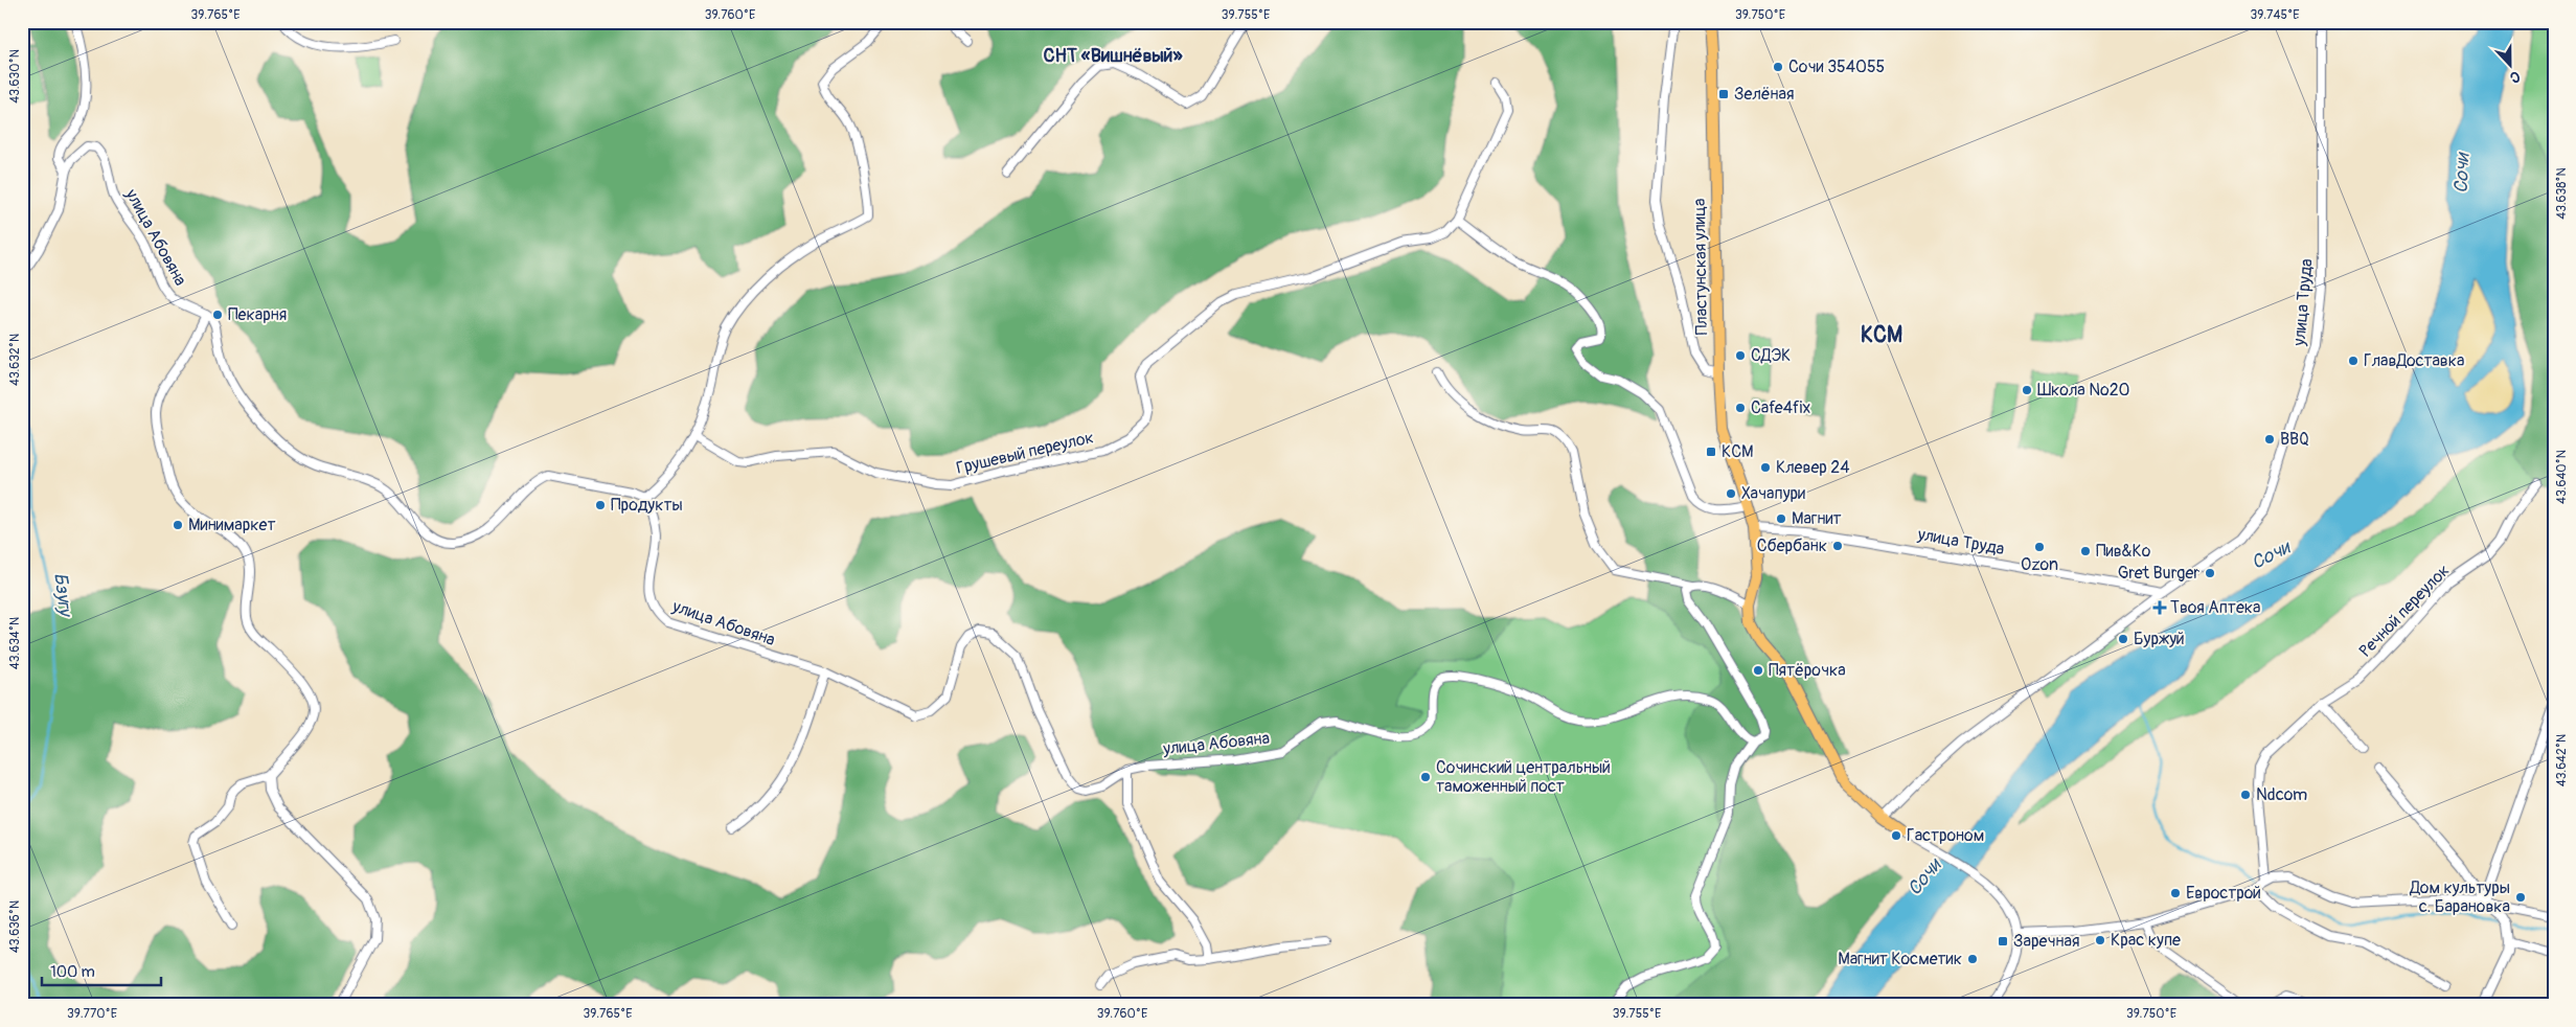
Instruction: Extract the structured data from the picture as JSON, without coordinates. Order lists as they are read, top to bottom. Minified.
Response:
{"streets":{"main road":["Пластунская улица"],"street":["улица Абовяна","улица Труда","Грушевый переулок","Речной переулок"]},"crossings":[["Пластунская улица","улица Труда"]],"districts":["СНТ «Вишнёвый»","КСМ"],"water":["Сочи","Бзугу"],"places":{"other":["Сочи 354055","Пекарня","СДЭК","ГлавДоставка","Школа №20","Cafe4fix","BBQ","Клевер 24","Хачапури","Продукты","Магнит","Минимаркет","Сбербанк","Ozon","Пив&Ко","Gret Burger","Буржуй","Пятёрочка","Сочинский центральный таможенный пост","Ndcom","Гастроном","Еврострой","Дом культуры с. Барановка","Крас купе","Магнит Косметик"],"transit":["Зелёная","КСМ","Заречная"],"health":["Твоя Аптека"]},"scale_bar":"100 m","north":"bottom","coordinates":["39.765°E","39.760°E","39.755°E","39.750°E","39.745°E","43.630°N","43.638°N","43.632°N","43.640°N","43.634°N","43.642°N","43.636°N","39.770°E"]}
